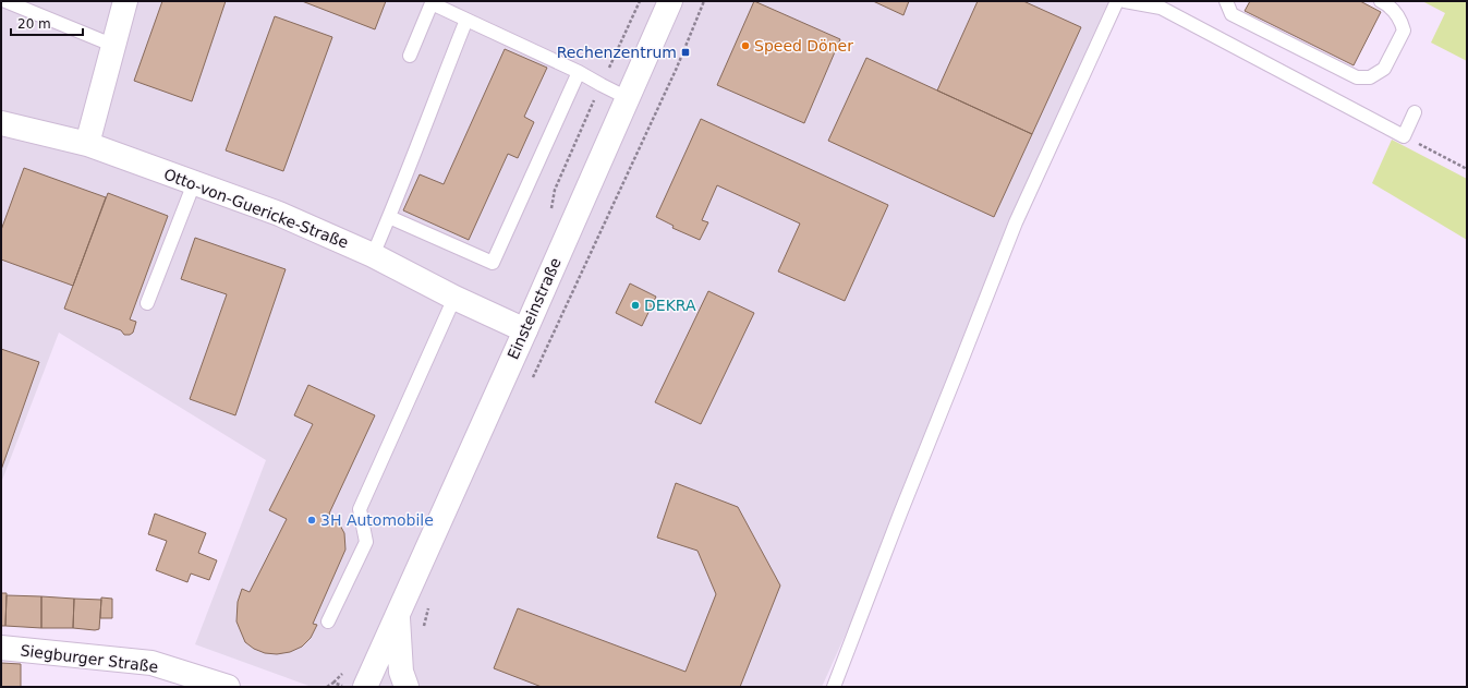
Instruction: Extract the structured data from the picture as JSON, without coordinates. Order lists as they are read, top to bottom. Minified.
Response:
{"streets":{"street":["Otto-von-Guericke-Straße","Einsteinstraße","Siegburger Straße"]},"crossings":[["Otto-von-Guericke-Straße","Einsteinstraße"]],"places":{"other":["Speed Döner","DEKRA","3H Automobile"],"transit":["Rechenzentrum"]},"scale_bar":"20 m"}
